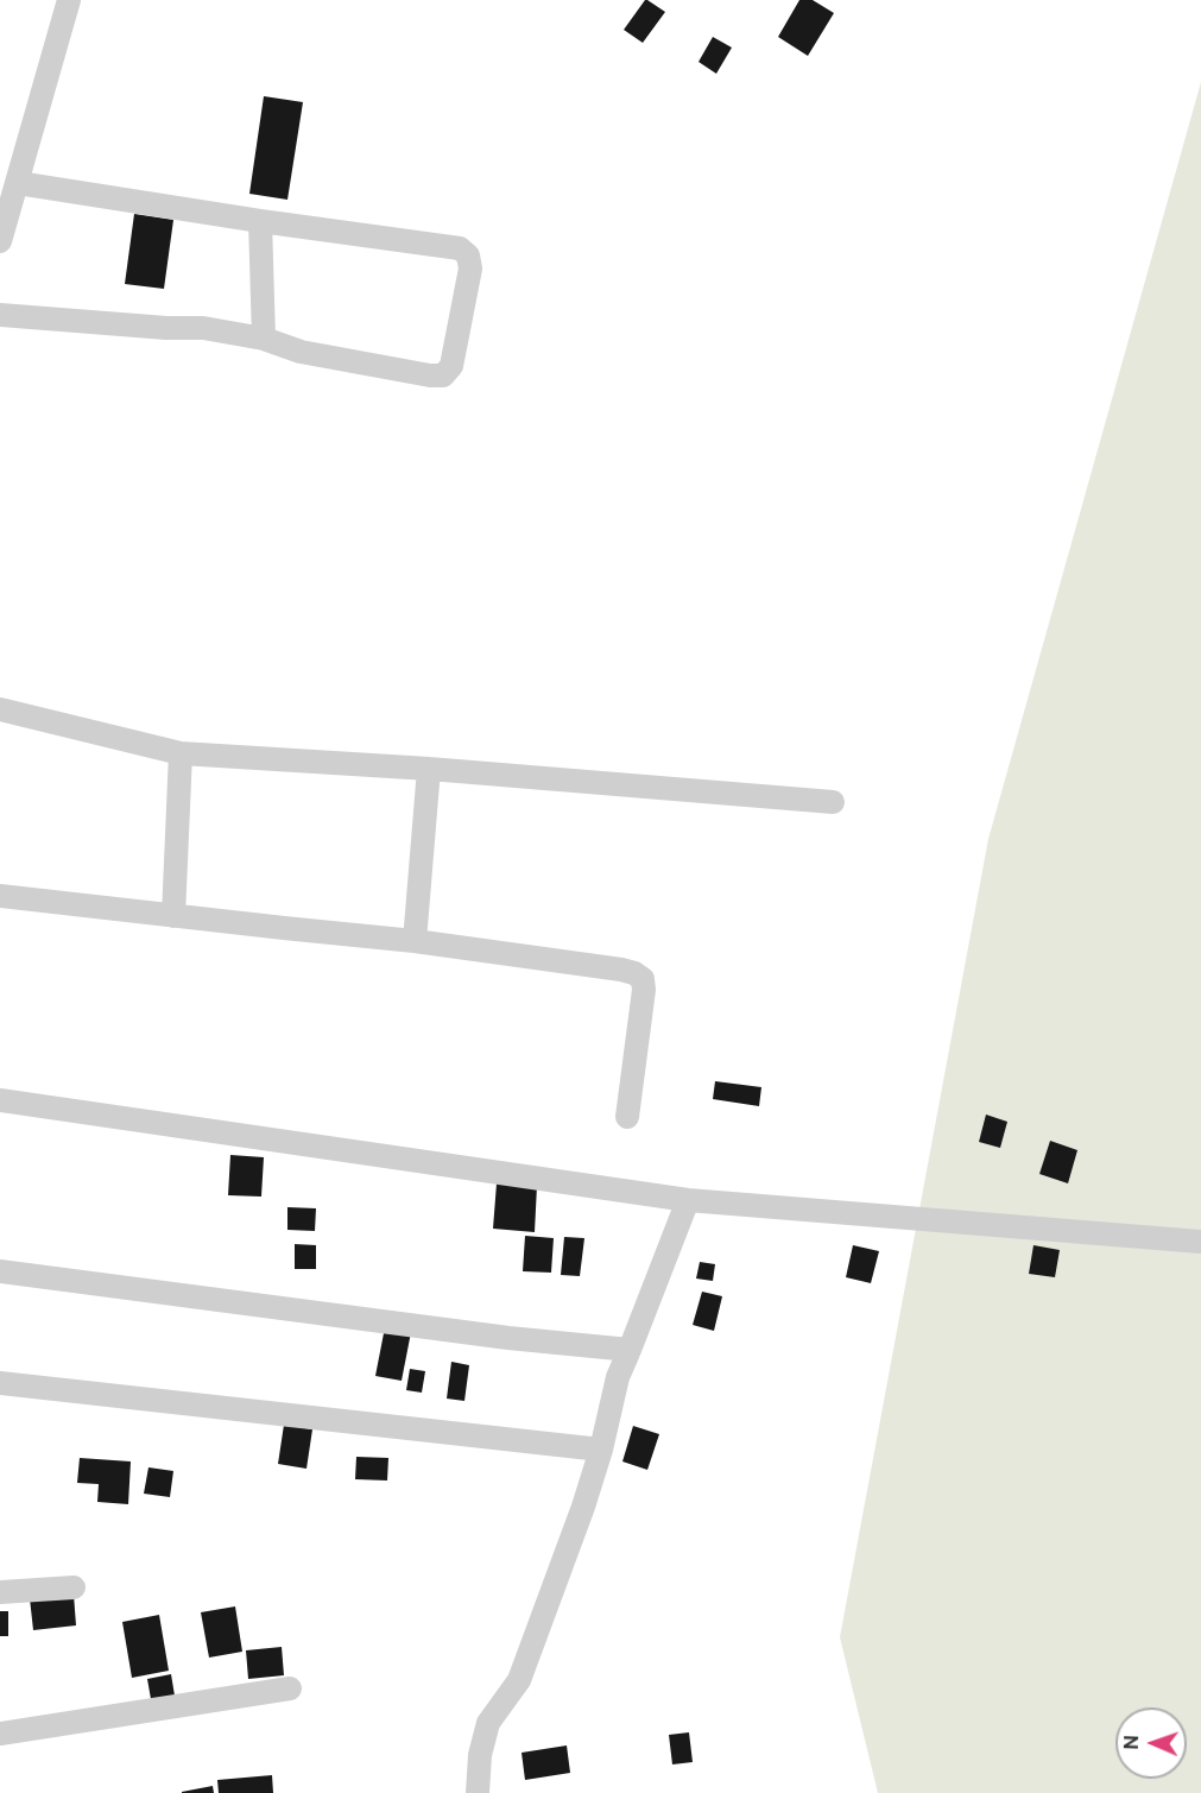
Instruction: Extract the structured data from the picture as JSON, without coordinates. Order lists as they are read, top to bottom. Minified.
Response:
{"north":"left"}
